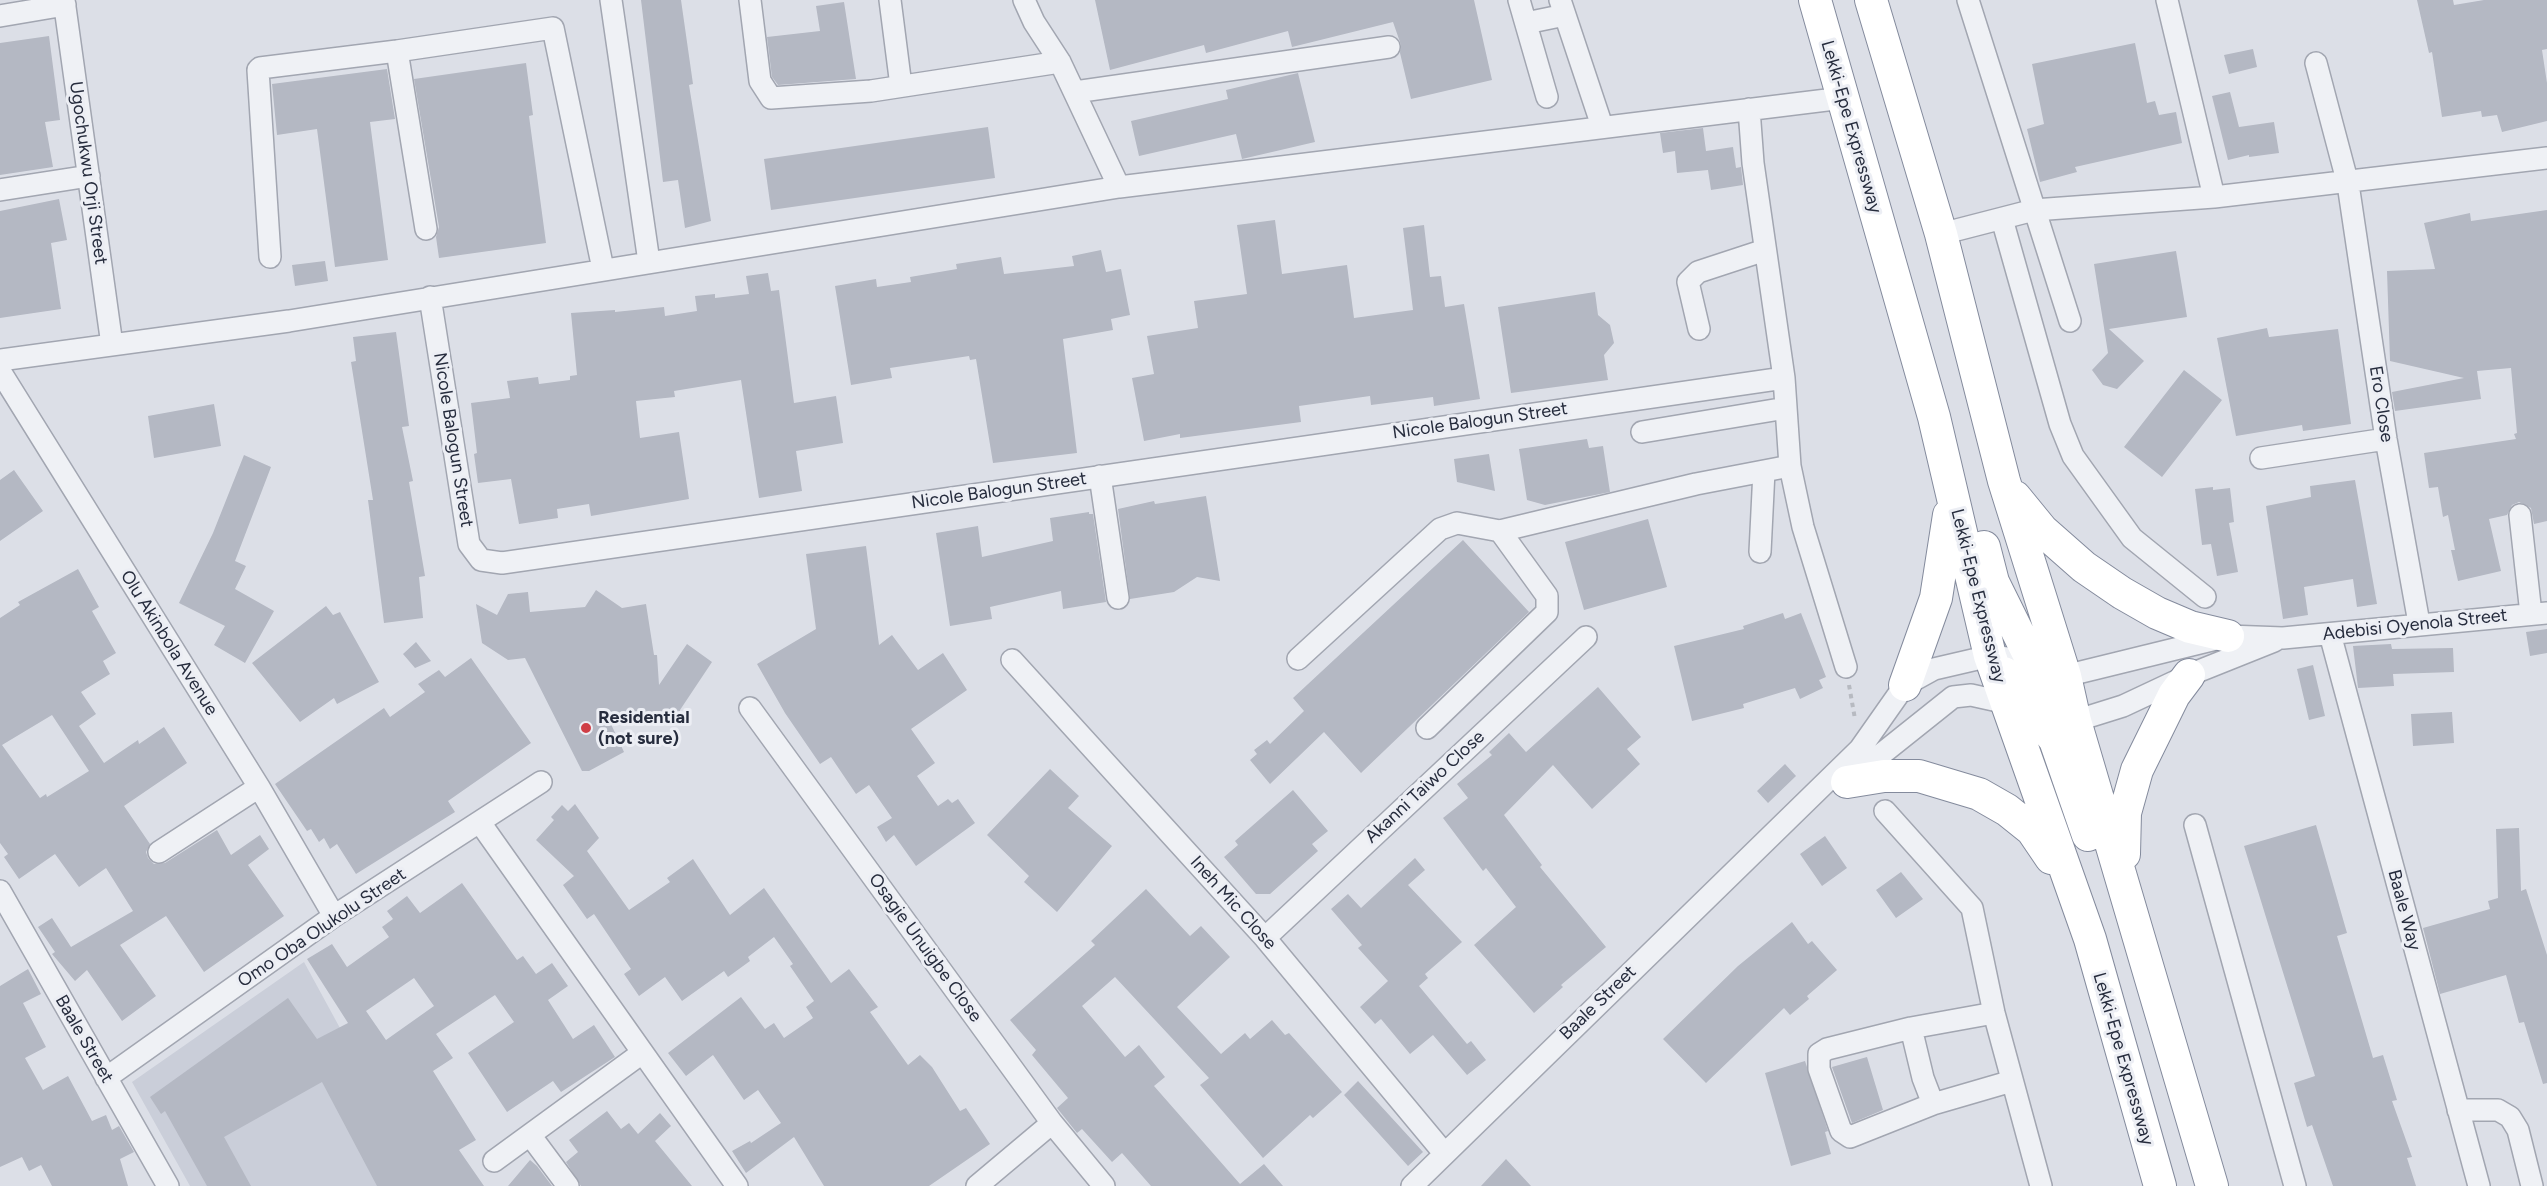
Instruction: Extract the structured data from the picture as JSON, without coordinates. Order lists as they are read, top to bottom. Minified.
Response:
{"streets":{"highway":["Lekki-Epe Expressway"],"street":["Ugochukwu Orji Street","Ero Close","Nicole Balogun Street","Adebisi Oyenola Street","Olu Akinbola Avenue","Akanni Taiwo Close","Ineh Mic Close","Baale Way","Omo Oba Olukolu Street","Osagie Unuigbe Close","Baale Street"]},"crossings":[["Ero Close","Adebisi Oyenola Street"],["Adebisi Oyenola Street","Baale Way"],["Olu Akinbola Avenue","Omo Oba Olukolu Street"],["Akanni Taiwo Close","Ineh Mic Close"],["Ineh Mic Close","Baale Street"],["Omo Oba Olukolu Street","Baale Street"]],"places":["Residential (not sure)"]}
